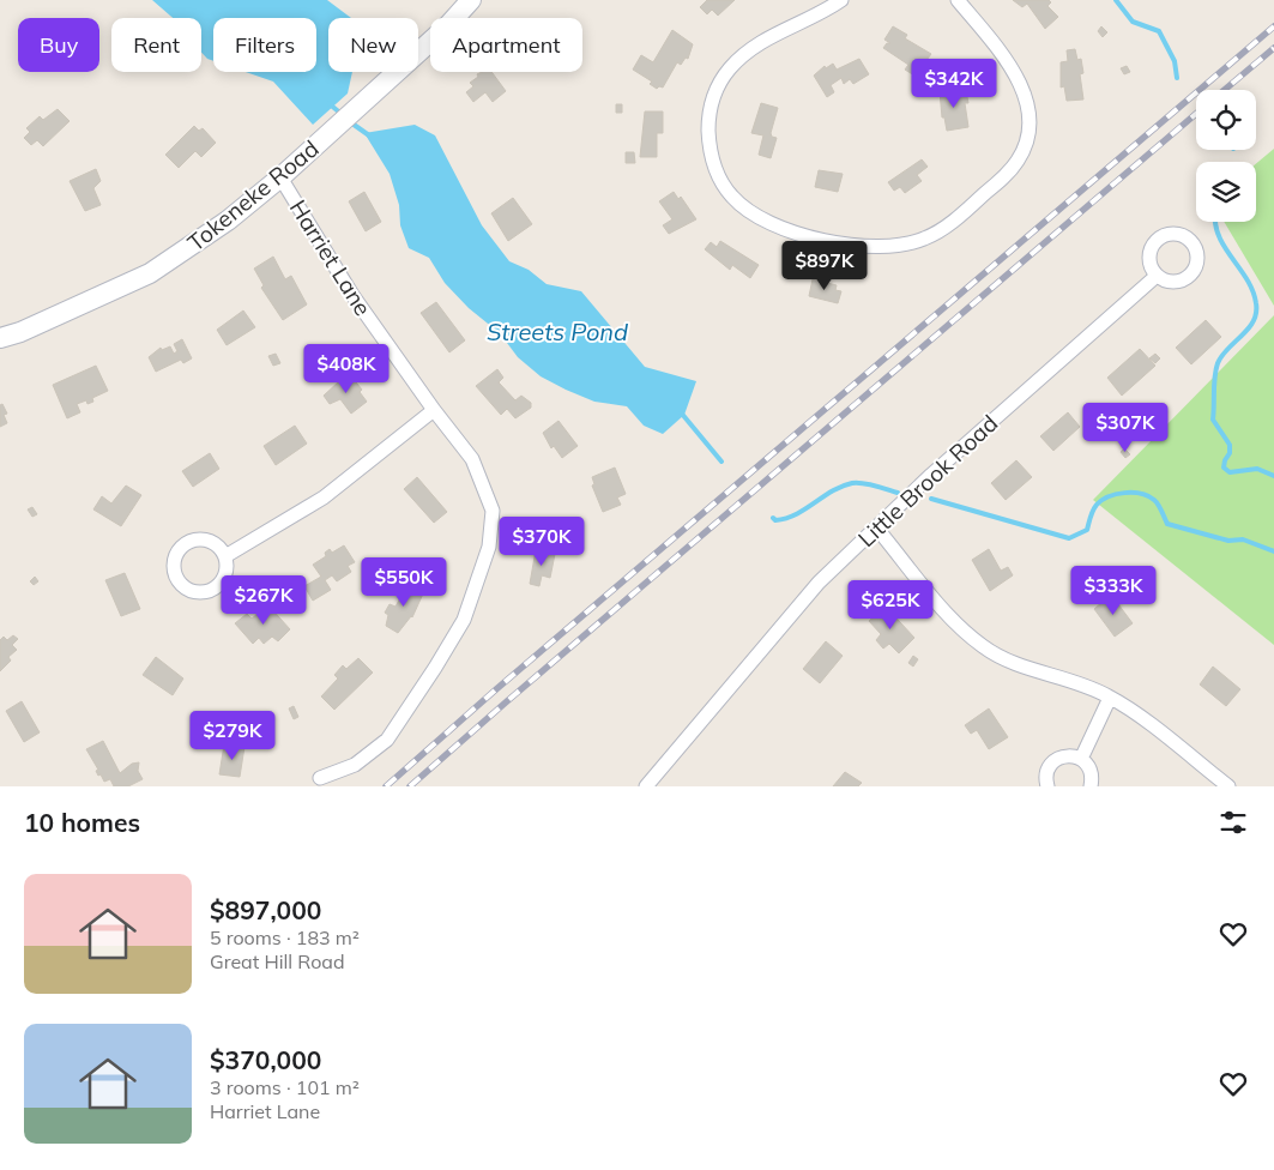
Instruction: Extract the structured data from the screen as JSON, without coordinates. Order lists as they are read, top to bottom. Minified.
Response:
{"streets":{"main road":["Tokeneke Road"],"street":["Harriet Lane","Little Brook Road"]},"crossings":[["Tokeneke Road","Harriet Lane"]],"water":["Streets Pond"],"page":{"chip":["Buy","Rent","Filters","New","Apartment"],"price":["$342K","$897K","$408K","$307K","$370K","$550K","$333K","$267K","$625K","$279K"],"heading":"10 homes","list":[{"name":"$897,000","note":"5 rooms · 183 m² · Great Hill Road"},{"name":"$370,000","note":"3 rooms · 101 m² · Harriet Lane"}]}}
